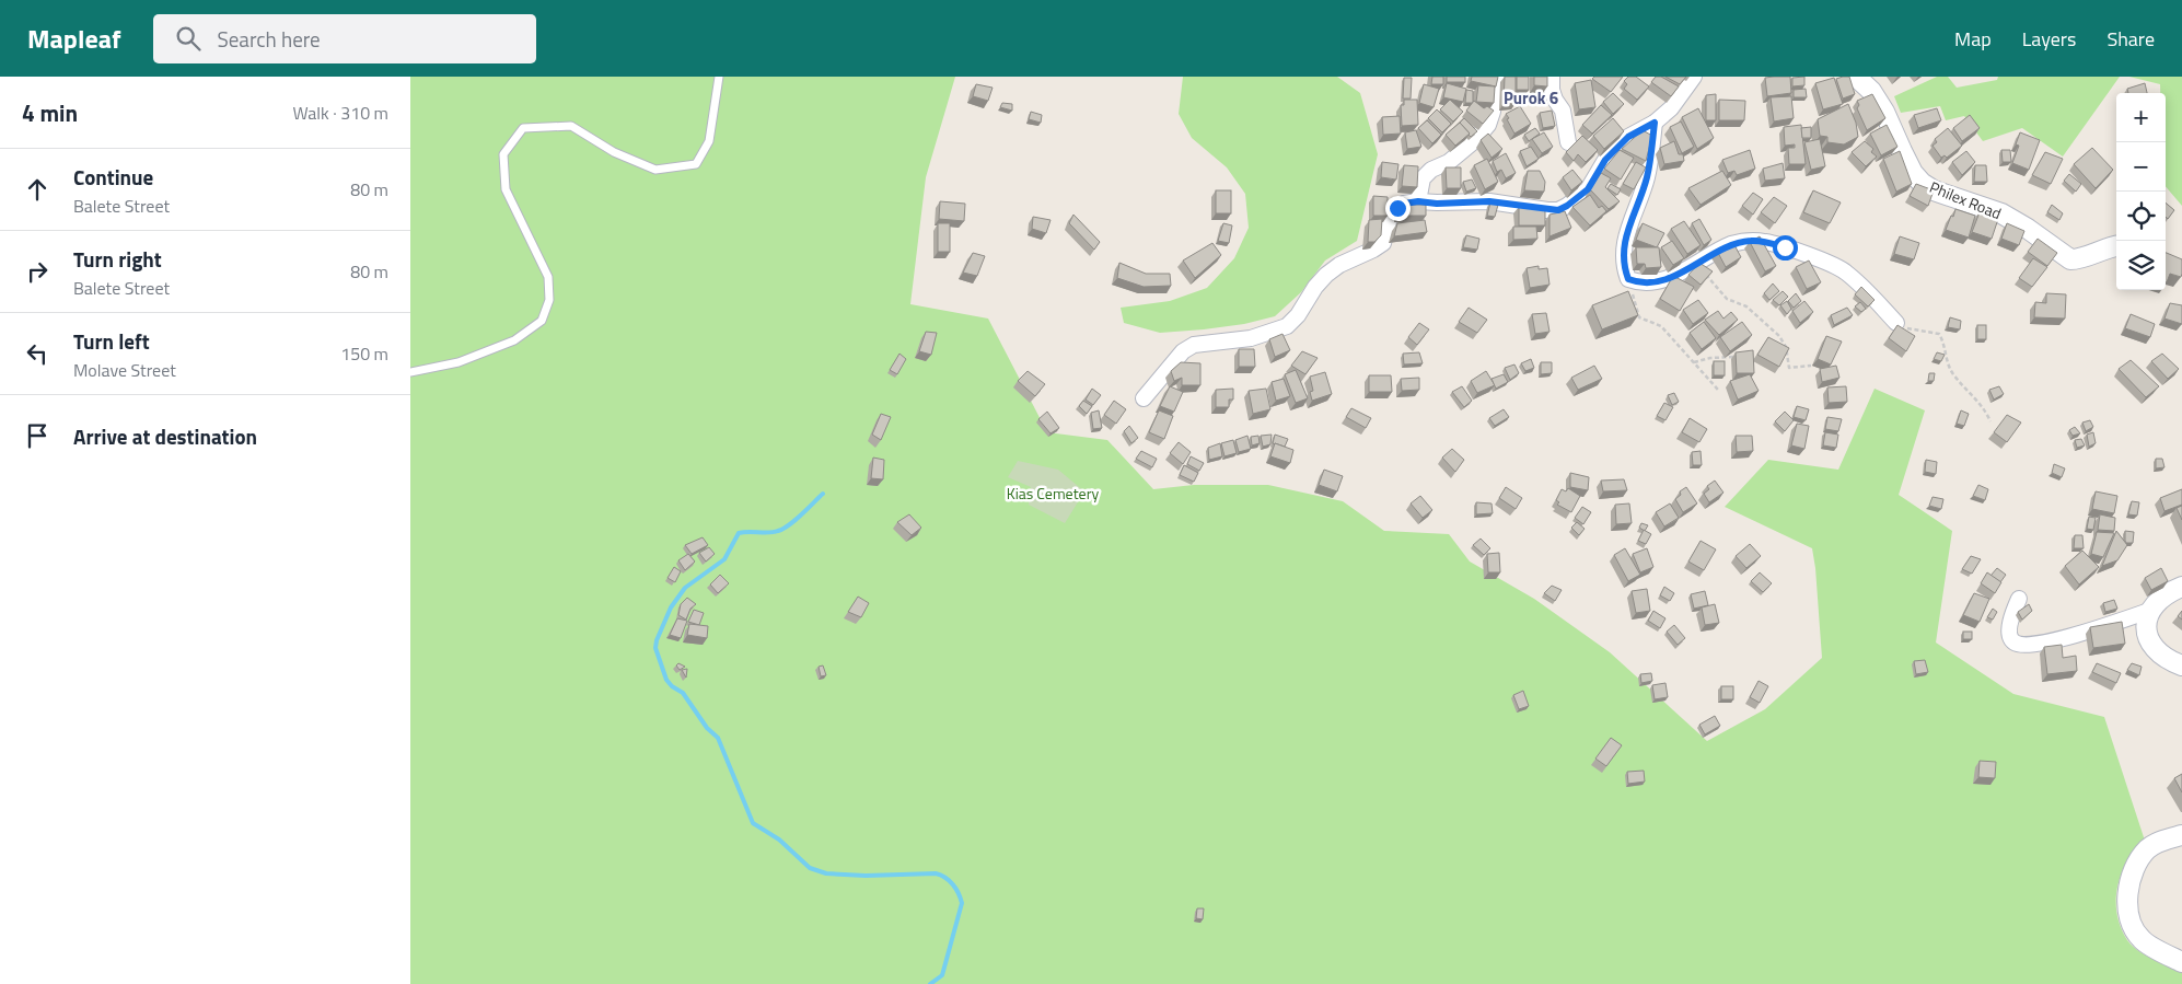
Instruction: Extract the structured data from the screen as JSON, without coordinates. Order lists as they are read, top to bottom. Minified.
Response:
{"streets":{"street":["Philex Road"]},"districts":["Purok 6"],"parks":["Kias Cemetery"],"page":{"header":"Mapleaf","search":"Search here","nav":["Map","Layers","Share"],"heading":["4 min","Walk · 310 m"],"map_buttons":["+","−"],"list":[["Continue","Balete Street","80 m"],["Turn right","Balete Street","80 m"],["Turn left","Molave Street","150 m"],"Arrive at destination"]}}
